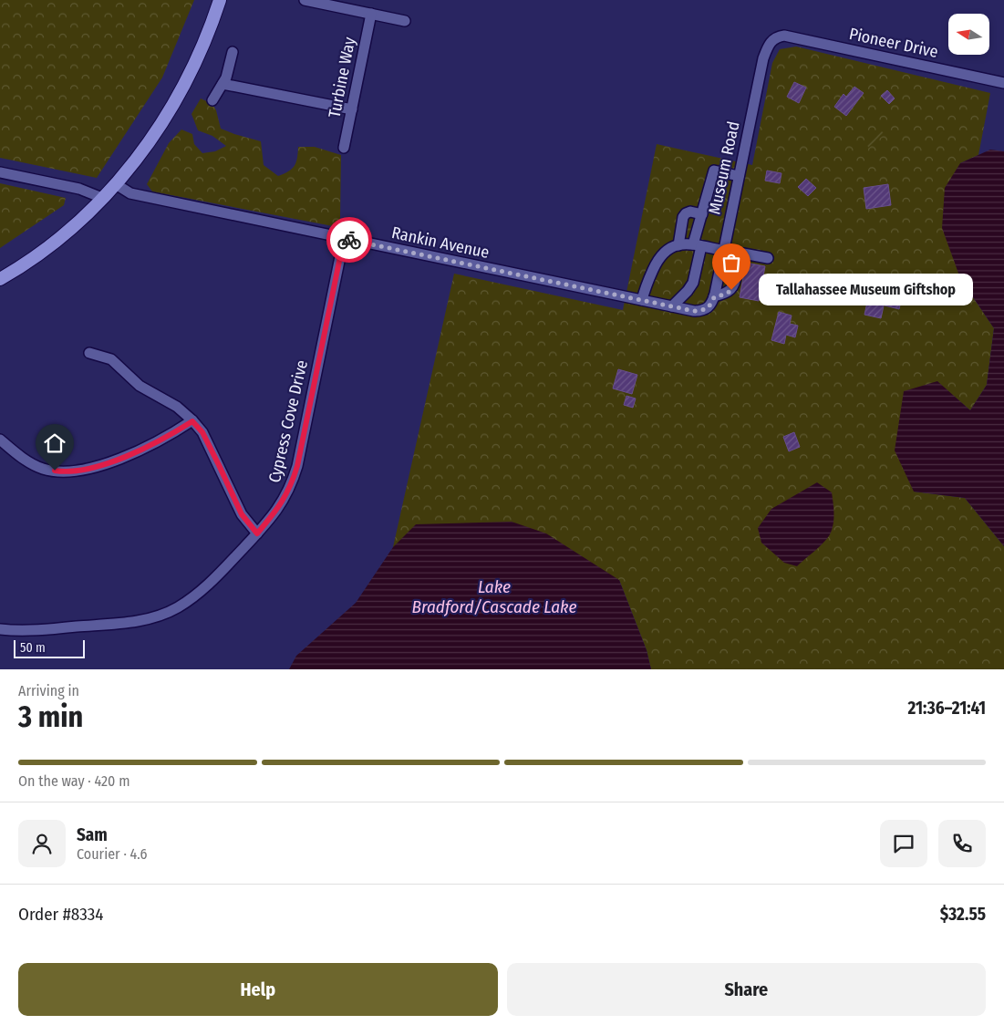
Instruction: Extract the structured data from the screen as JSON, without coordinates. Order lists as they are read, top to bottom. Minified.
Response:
{"streets":{"street":["Pioneer Drive","Turbine Way","Museum Road","Rankin Avenue","Cypress Cove Drive"]},"crossings":[["Pioneer Drive","Museum Road"],["Museum Road","Rankin Avenue"],["Rankin Avenue","Cypress Cove Drive"]],"water":["Lake Bradford/Cascade Lake"],"places":["Tallahassee Museum Giftshop"],"scale_bar":"50 m","north":"left","page":{"bubble":"Tallahassee Museum Giftshop","scale":"50 m","heading":["3 min","Arriving in","21:36–21:41"],"panel":["Sam","Courier · 4.6","Order #8334","$32.55"],"bar":"On the way · 420 m","buttons":["Help","Share"]}}
